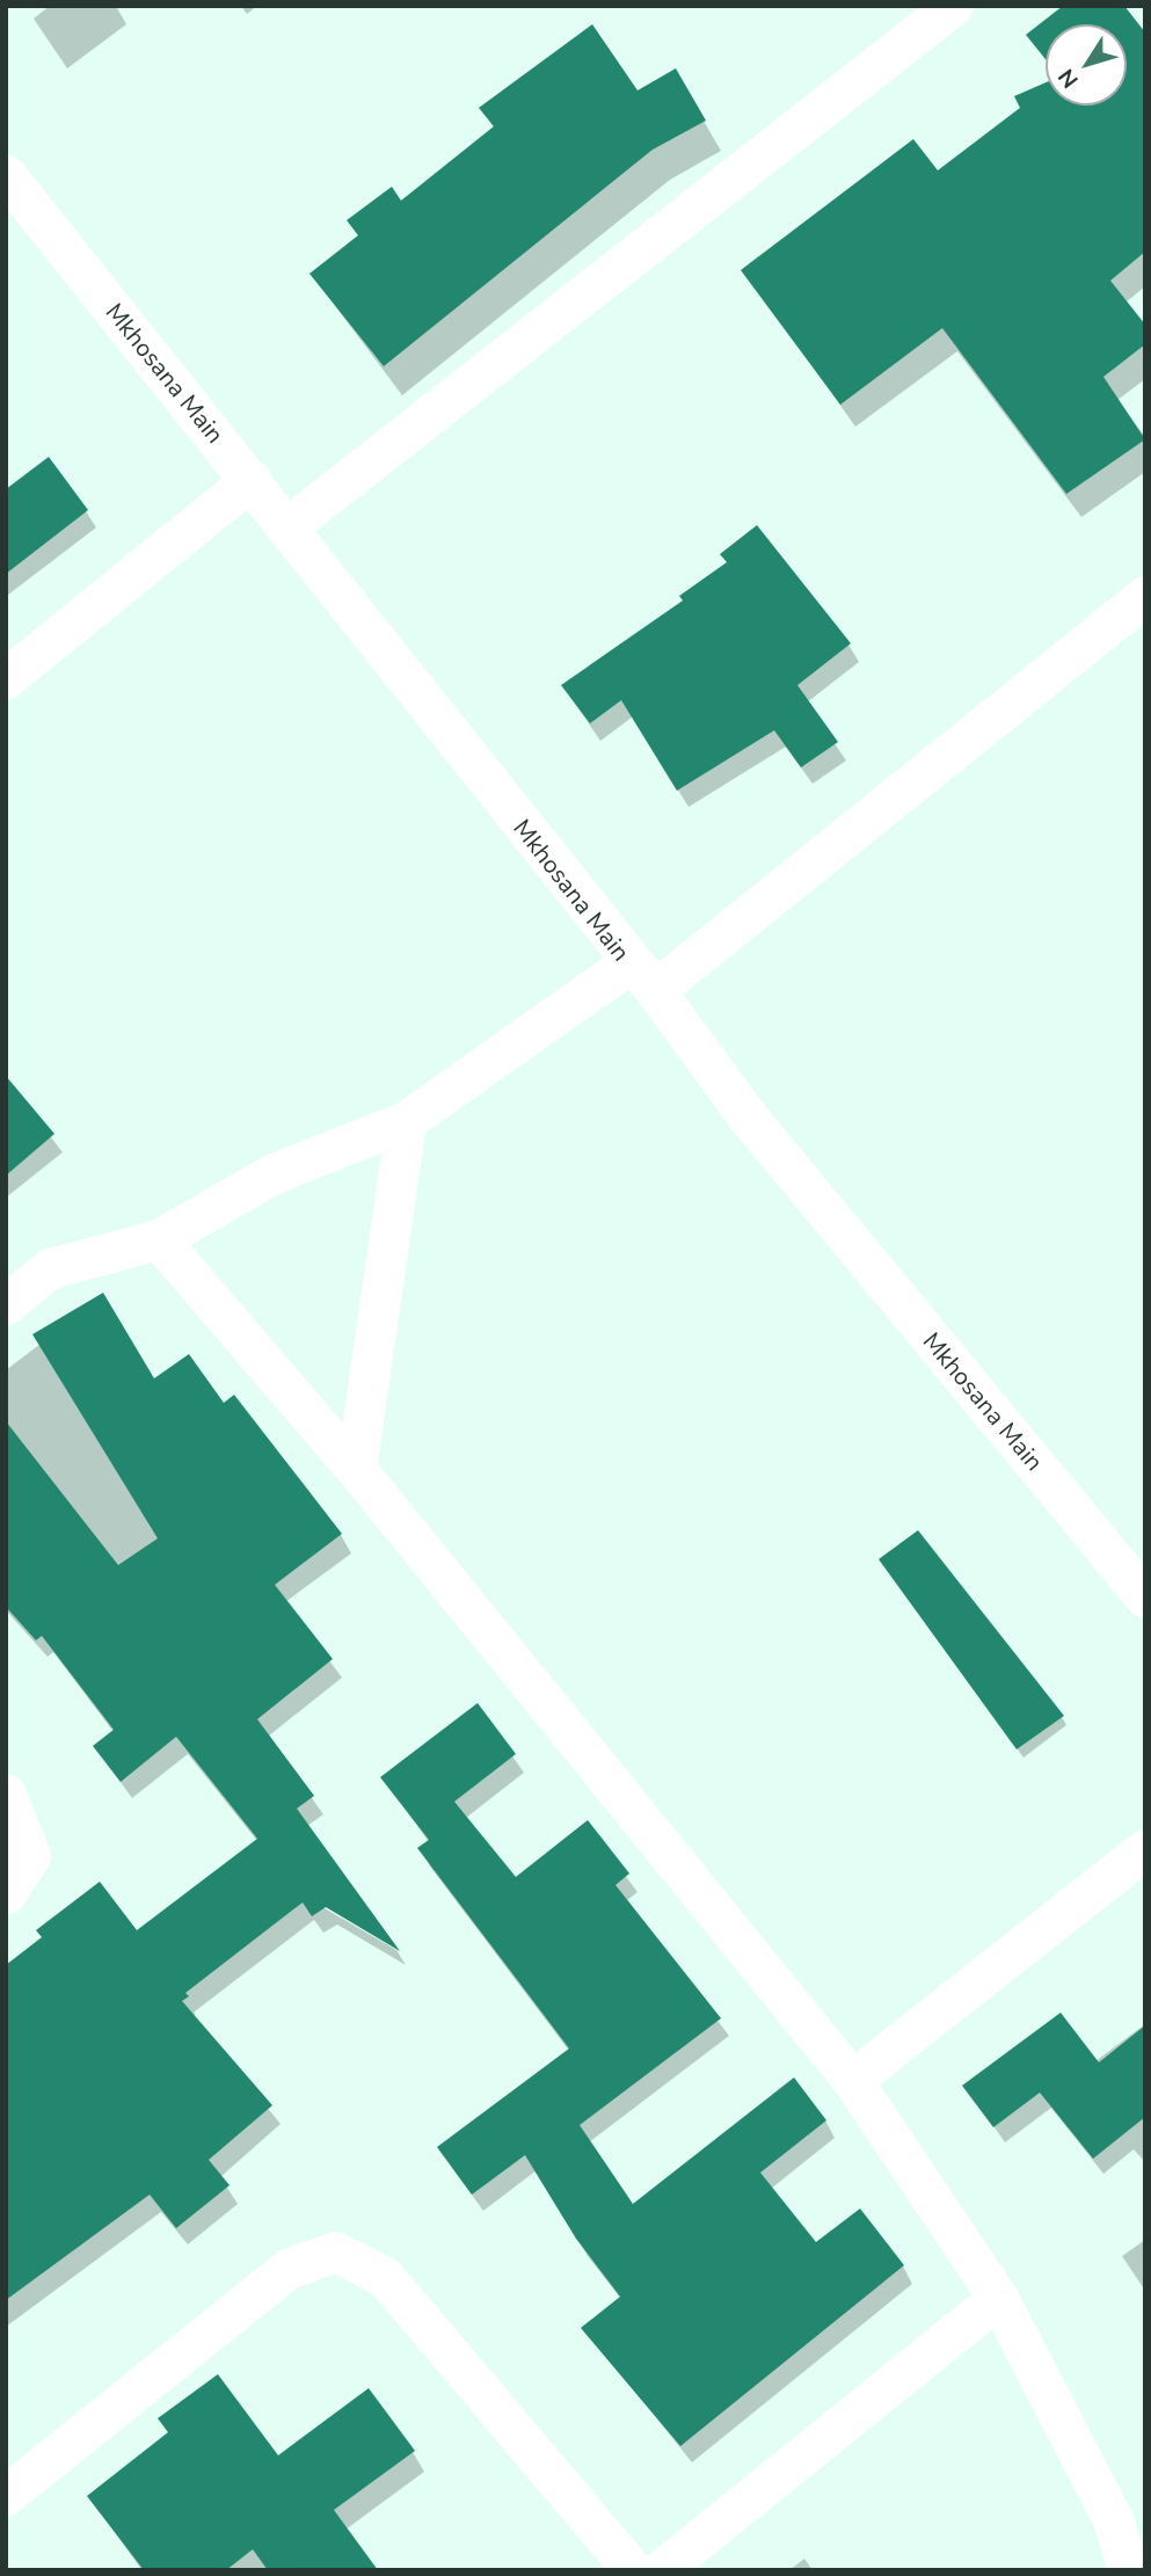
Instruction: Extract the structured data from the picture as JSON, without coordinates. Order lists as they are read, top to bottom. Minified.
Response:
{"streets":{"street":["Mkhosana Main"]},"north":"bottom left"}
